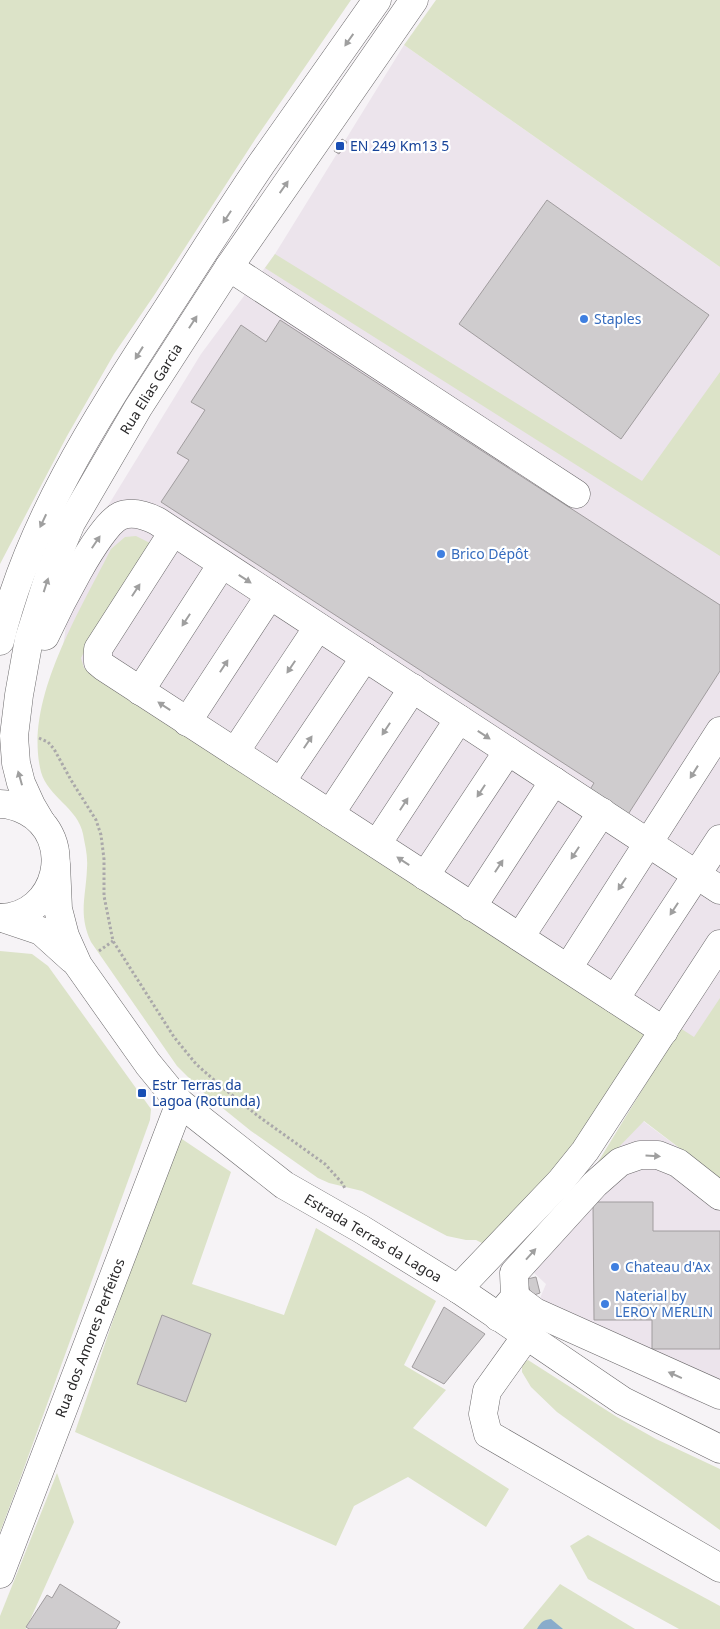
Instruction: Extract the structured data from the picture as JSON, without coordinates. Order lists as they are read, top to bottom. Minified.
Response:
{"streets":{"street":["Rua Elias Garcia","Estrada Terras da Lagoa","Rua dos Amores Perfeitos"]},"crossings":[["Rua Elias Garcia","Estrada Terras da Lagoa"],["Estrada Terras da Lagoa","Rua dos Amores Perfeitos"]],"places":{"transit":["EN 249 Km13 5","Estr Terras da Lagoa (Rotunda)"],"other":["Staples","Brico Dépôt","Chateau d'Ax","Naterial by LEROY MERLIN"]}}
